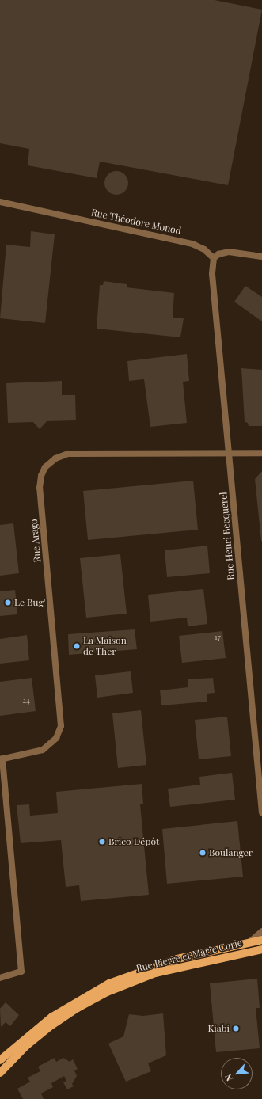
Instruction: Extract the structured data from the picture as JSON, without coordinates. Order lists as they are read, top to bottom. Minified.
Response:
{"streets":{"main road":["Rue Pierre et Marie Curie"],"street":["Rue Théodore Monod","Rue Henri Becquerel","Rue Arago"]},"crossings":[["Rue Théodore Monod","Rue Henri Becquerel"],["Rue Henri Becquerel","Rue Arago"]],"places":["Le Bug'","La Maison de Ther","Brico Dépôt","Boulanger","Kiabi"],"house_numbers":["17","24"],"north":"bottom left"}
